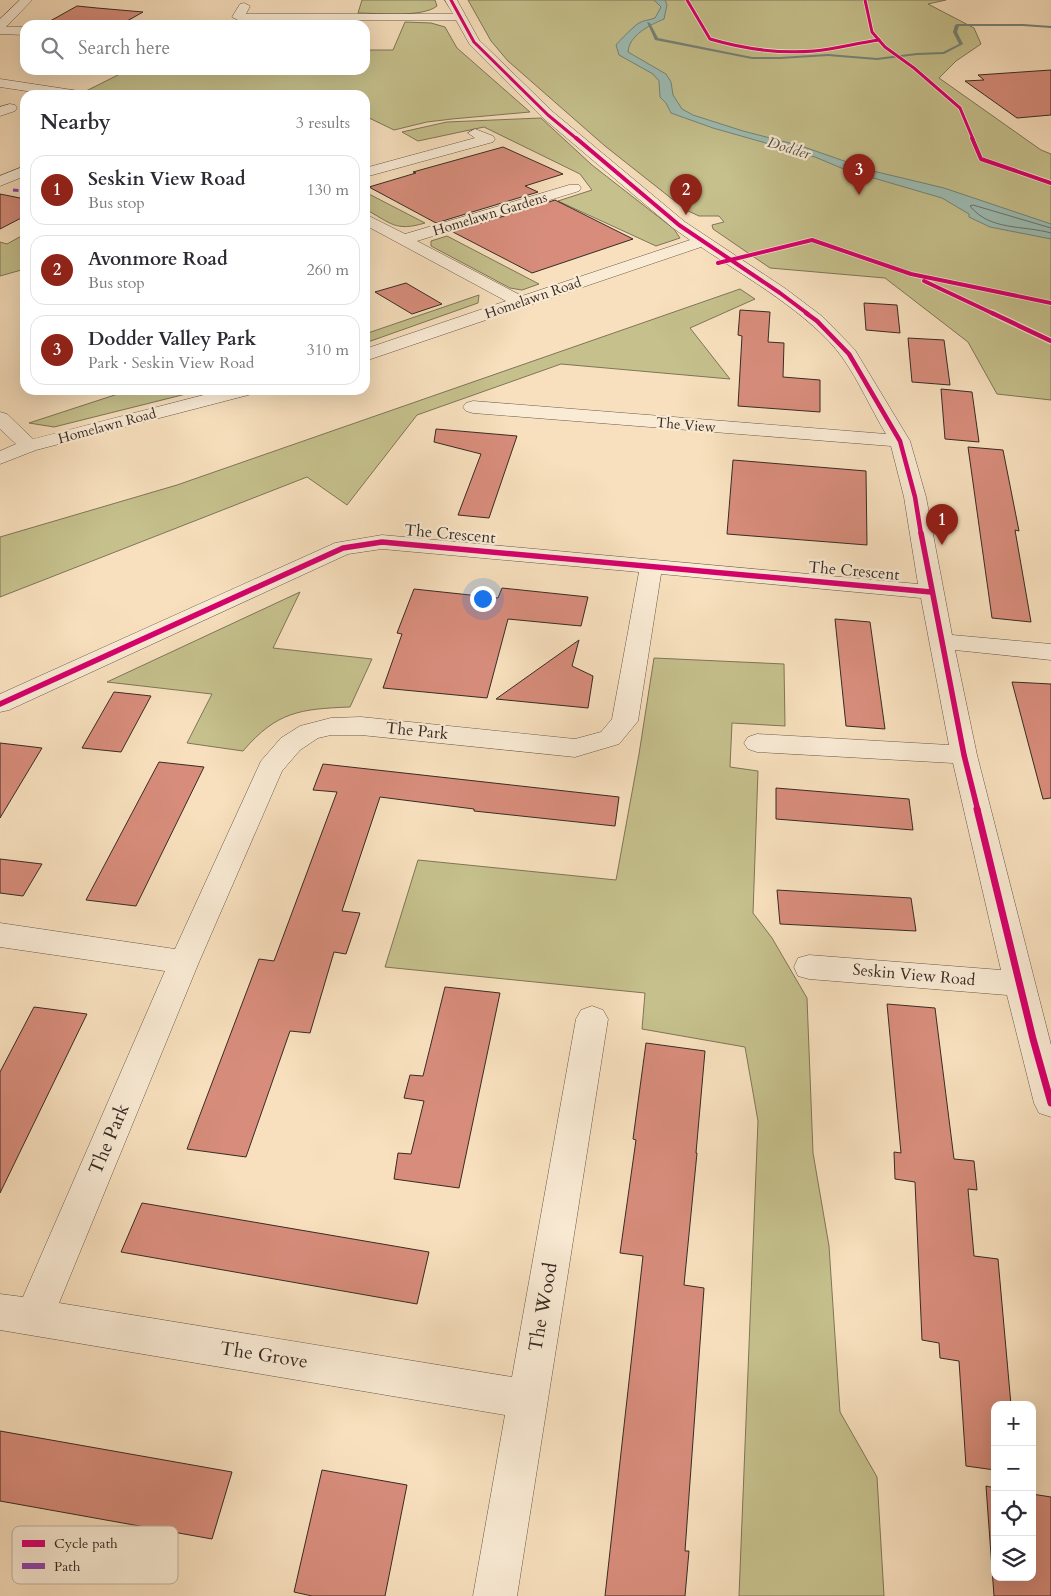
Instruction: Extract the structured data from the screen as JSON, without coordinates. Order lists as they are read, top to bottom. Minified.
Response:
{"streets":{"street":["Homelawn Gardens","Homelawn Road","The View","The Crescent","The Park","Seskin View Road","The Wood","The Grove"]},"crossings":[["Homelawn Gardens","Homelawn Road"],["The Crescent","The Park"],["The Park","The Grove"],["The Wood","The Grove"]],"water":["Dodder"],"legend":["Cycle path","Path"],"page":{"search":"Search here","heading":["Nearby","3 results"],"pins":["3","2","1"],"list":[{"mark":"1","name":"Seskin View Road","note":"Bus stop","value":"130 m"},{"mark":"2","name":"Avonmore Road","note":"Bus stop","value":"260 m"},{"mark":"3","name":"Dodder Valley Park","note":"Park · Seskin View Road","value":"310 m"}],"map_buttons":["+","−"]}}
